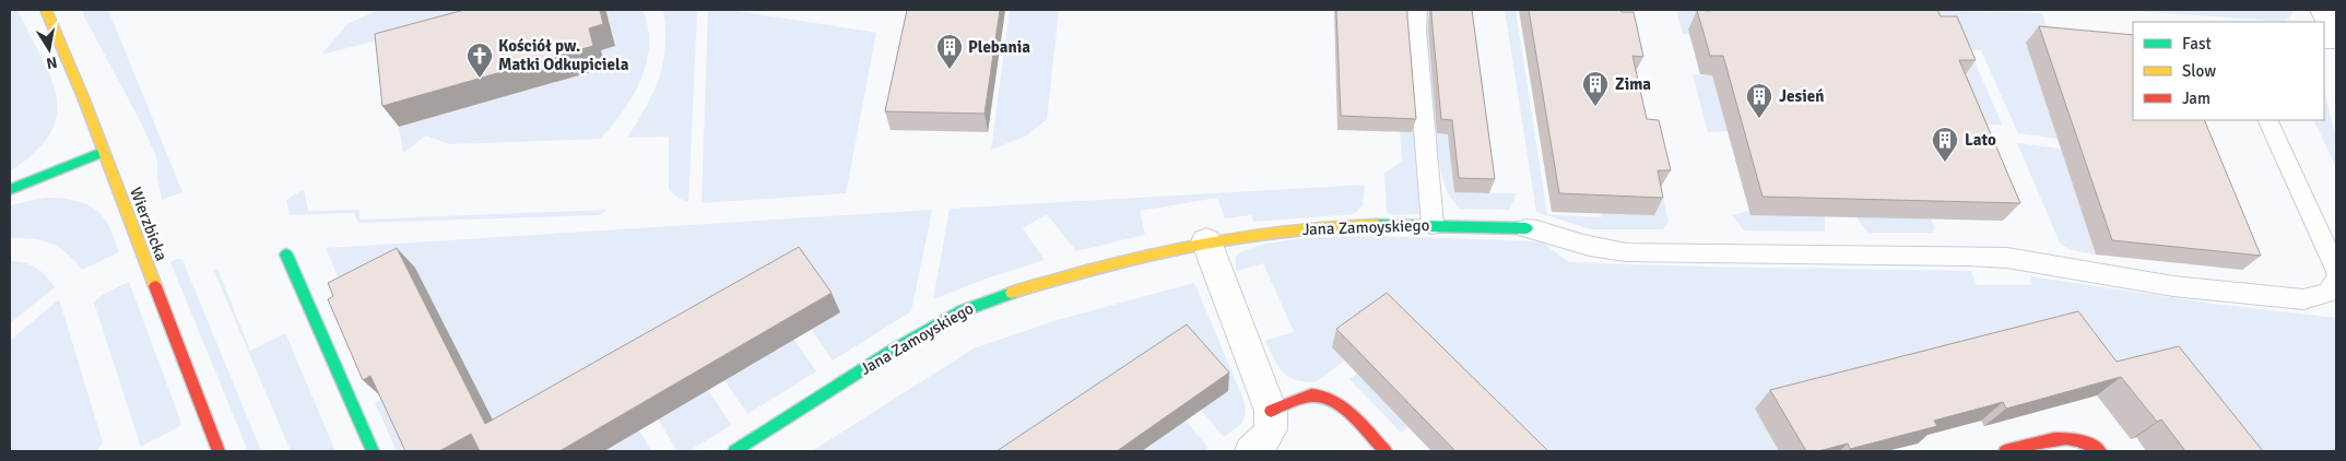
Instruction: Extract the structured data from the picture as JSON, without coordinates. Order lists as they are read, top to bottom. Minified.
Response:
{"streets":{"street":["Wierzbicka","Jana Zamoyskiego"]},"places":{"building":["Plebania","Zima","Jesień","Lato"],"church":["Kościół pw. Matki Odkupiciela"]},"legend":["Fast","Slow","Jam"],"north":"bottom"}
